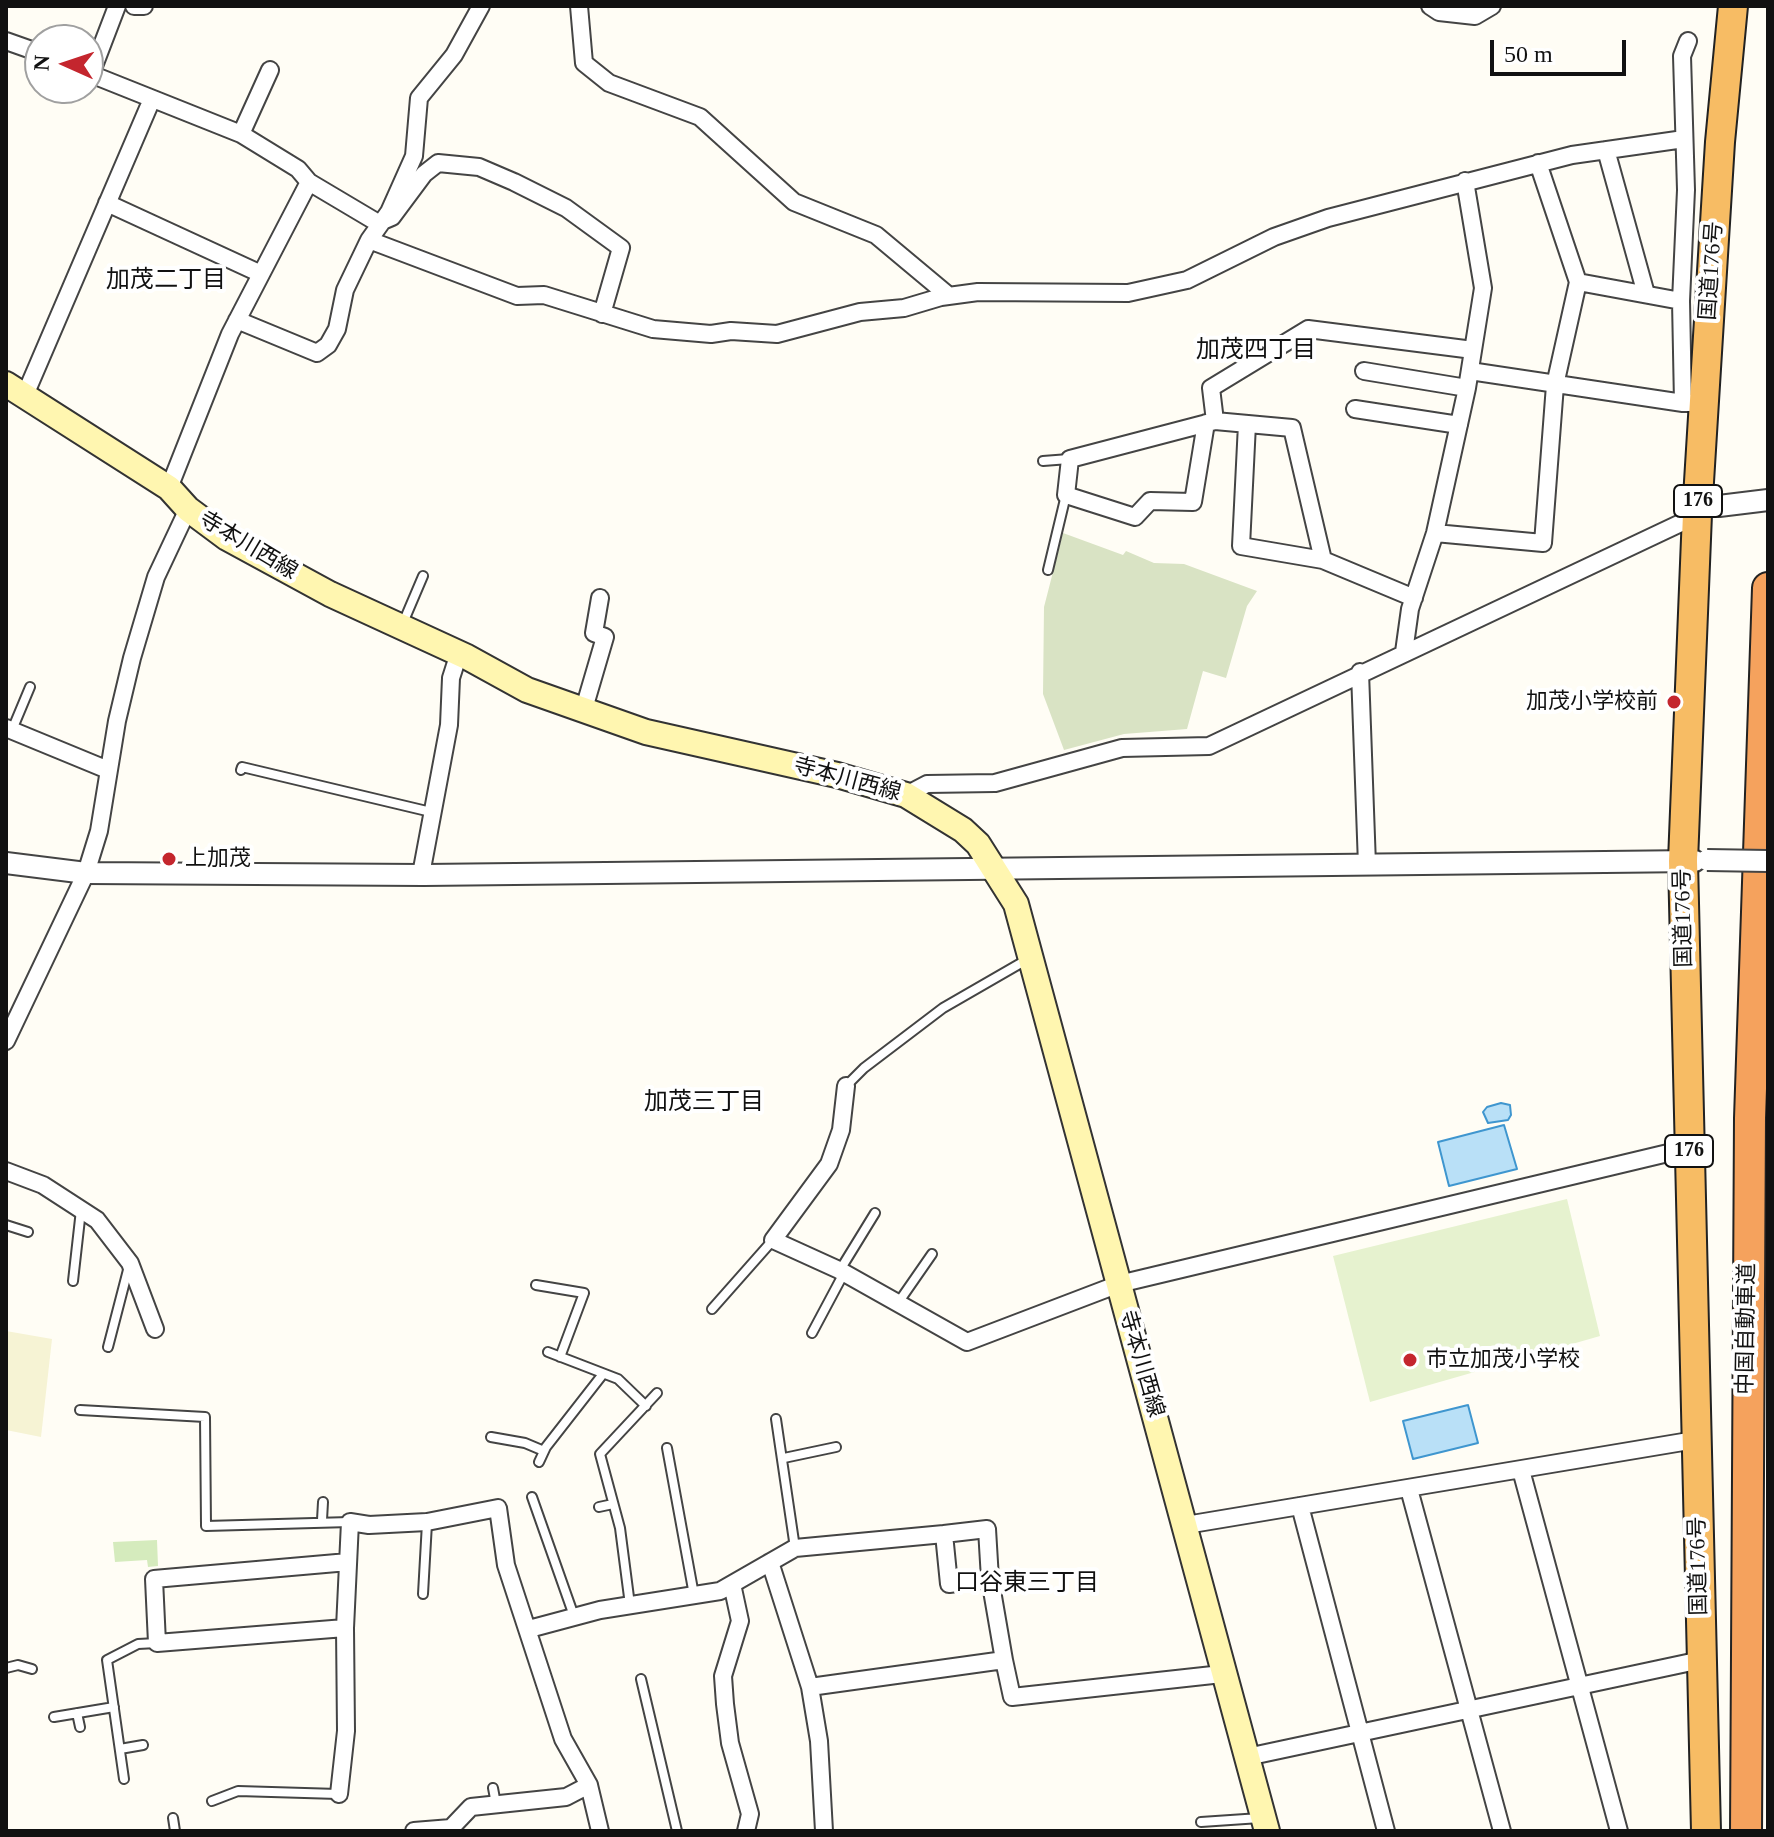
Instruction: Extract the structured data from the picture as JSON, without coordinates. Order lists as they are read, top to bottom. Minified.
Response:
{"streets":{"highway":["国道176号","176","中国自動車道"],"main road":["寺本川西線"]},"districts":["加茂二丁目","加茂四丁目","加茂三丁目","口谷東三丁目"],"places":["加茂小学校前","上加茂","市立加茂小学校"],"scale_bar":"50 m","north":"left"}
